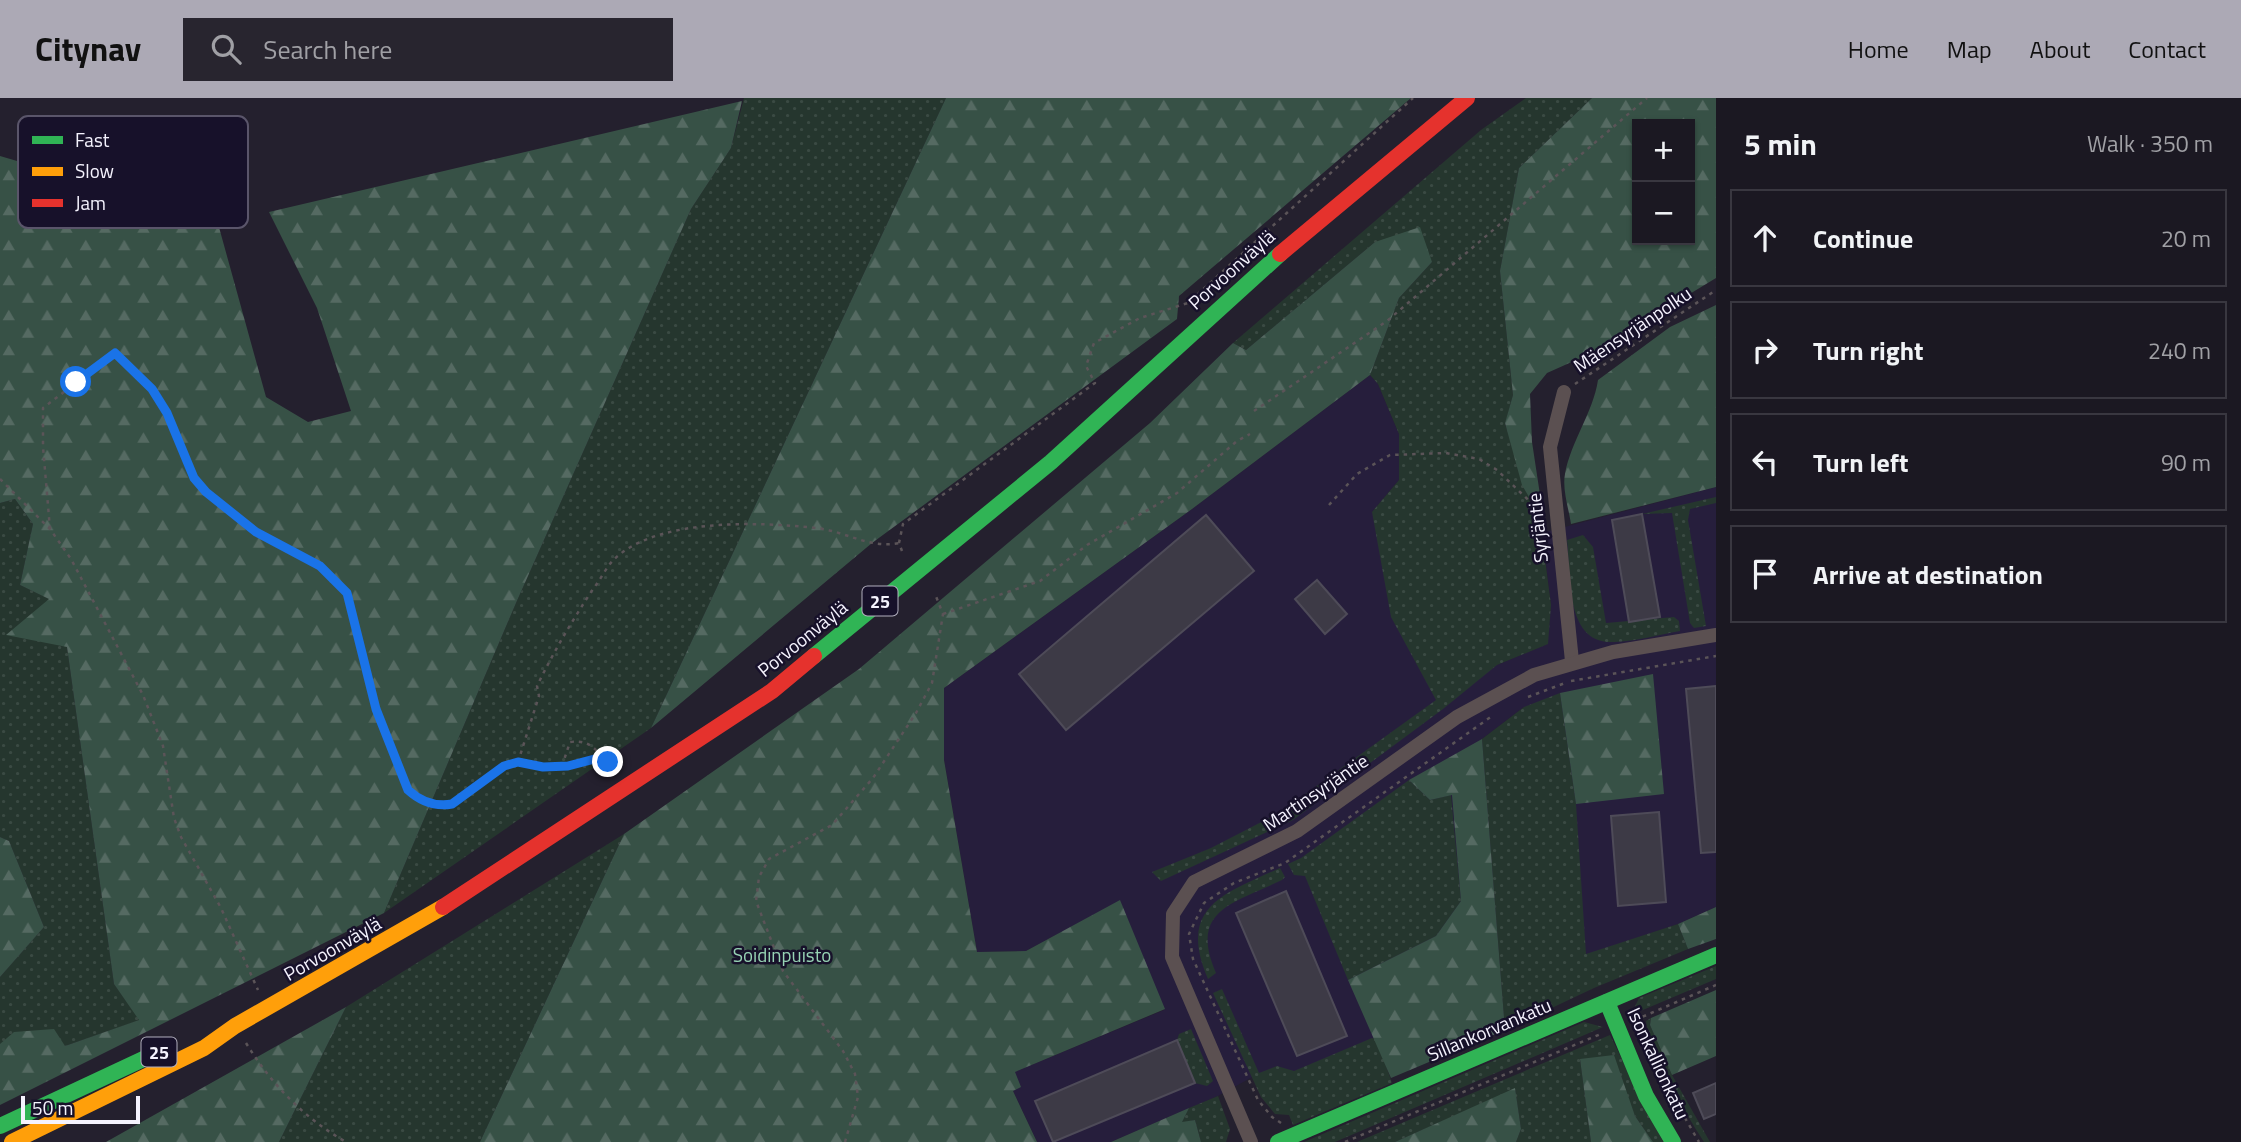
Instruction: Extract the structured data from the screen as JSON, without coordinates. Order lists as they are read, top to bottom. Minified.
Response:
{"streets":{"main road":["Porvoonväylä","25","Sillankorvankatu","Isonkallionkatu"],"street":["Syrjäntie","Martinsyrjäntie"],"path":["Mäensyrjänpolku"]},"crossings":[["Mäensyrjänpolku","Syrjäntie"],["Syrjäntie","Martinsyrjäntie"],["Sillankorvankatu","Isonkallionkatu"]],"parks":["Soidinpuisto"],"legend":["Fast","Slow","Jam"],"scale_bar":"50 m","page":{"header":"Citynav","search":"Search here","nav":["Home","Map","About","Contact"],"heading":["5 min","Walk · 350 m"],"map_buttons":["+","−"],"list":[["Continue","20 m"],["Turn right","240 m"],["Turn left","90 m"],"Arrive at destination"],"scale":"50 m"}}
